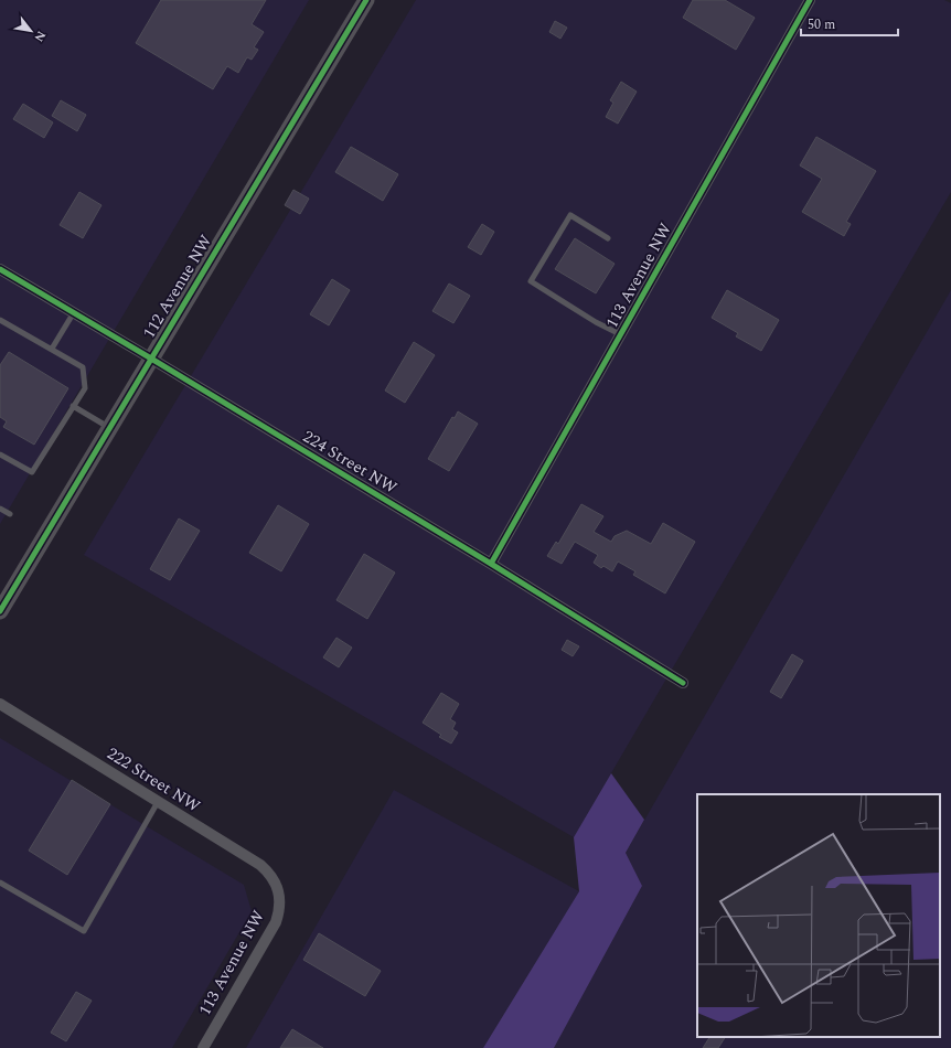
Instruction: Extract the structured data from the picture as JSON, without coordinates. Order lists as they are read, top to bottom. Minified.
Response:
{"streets":{"street":["113 Avenue NW","112 Avenue NW","224 Street NW","222 Street NW"]},"crossings":[["113 Avenue NW","224 Street NW"],["113 Avenue NW","222 Street NW"],["112 Avenue NW","224 Street NW"]],"scale_bar":"50 m","north":"bottom right"}
